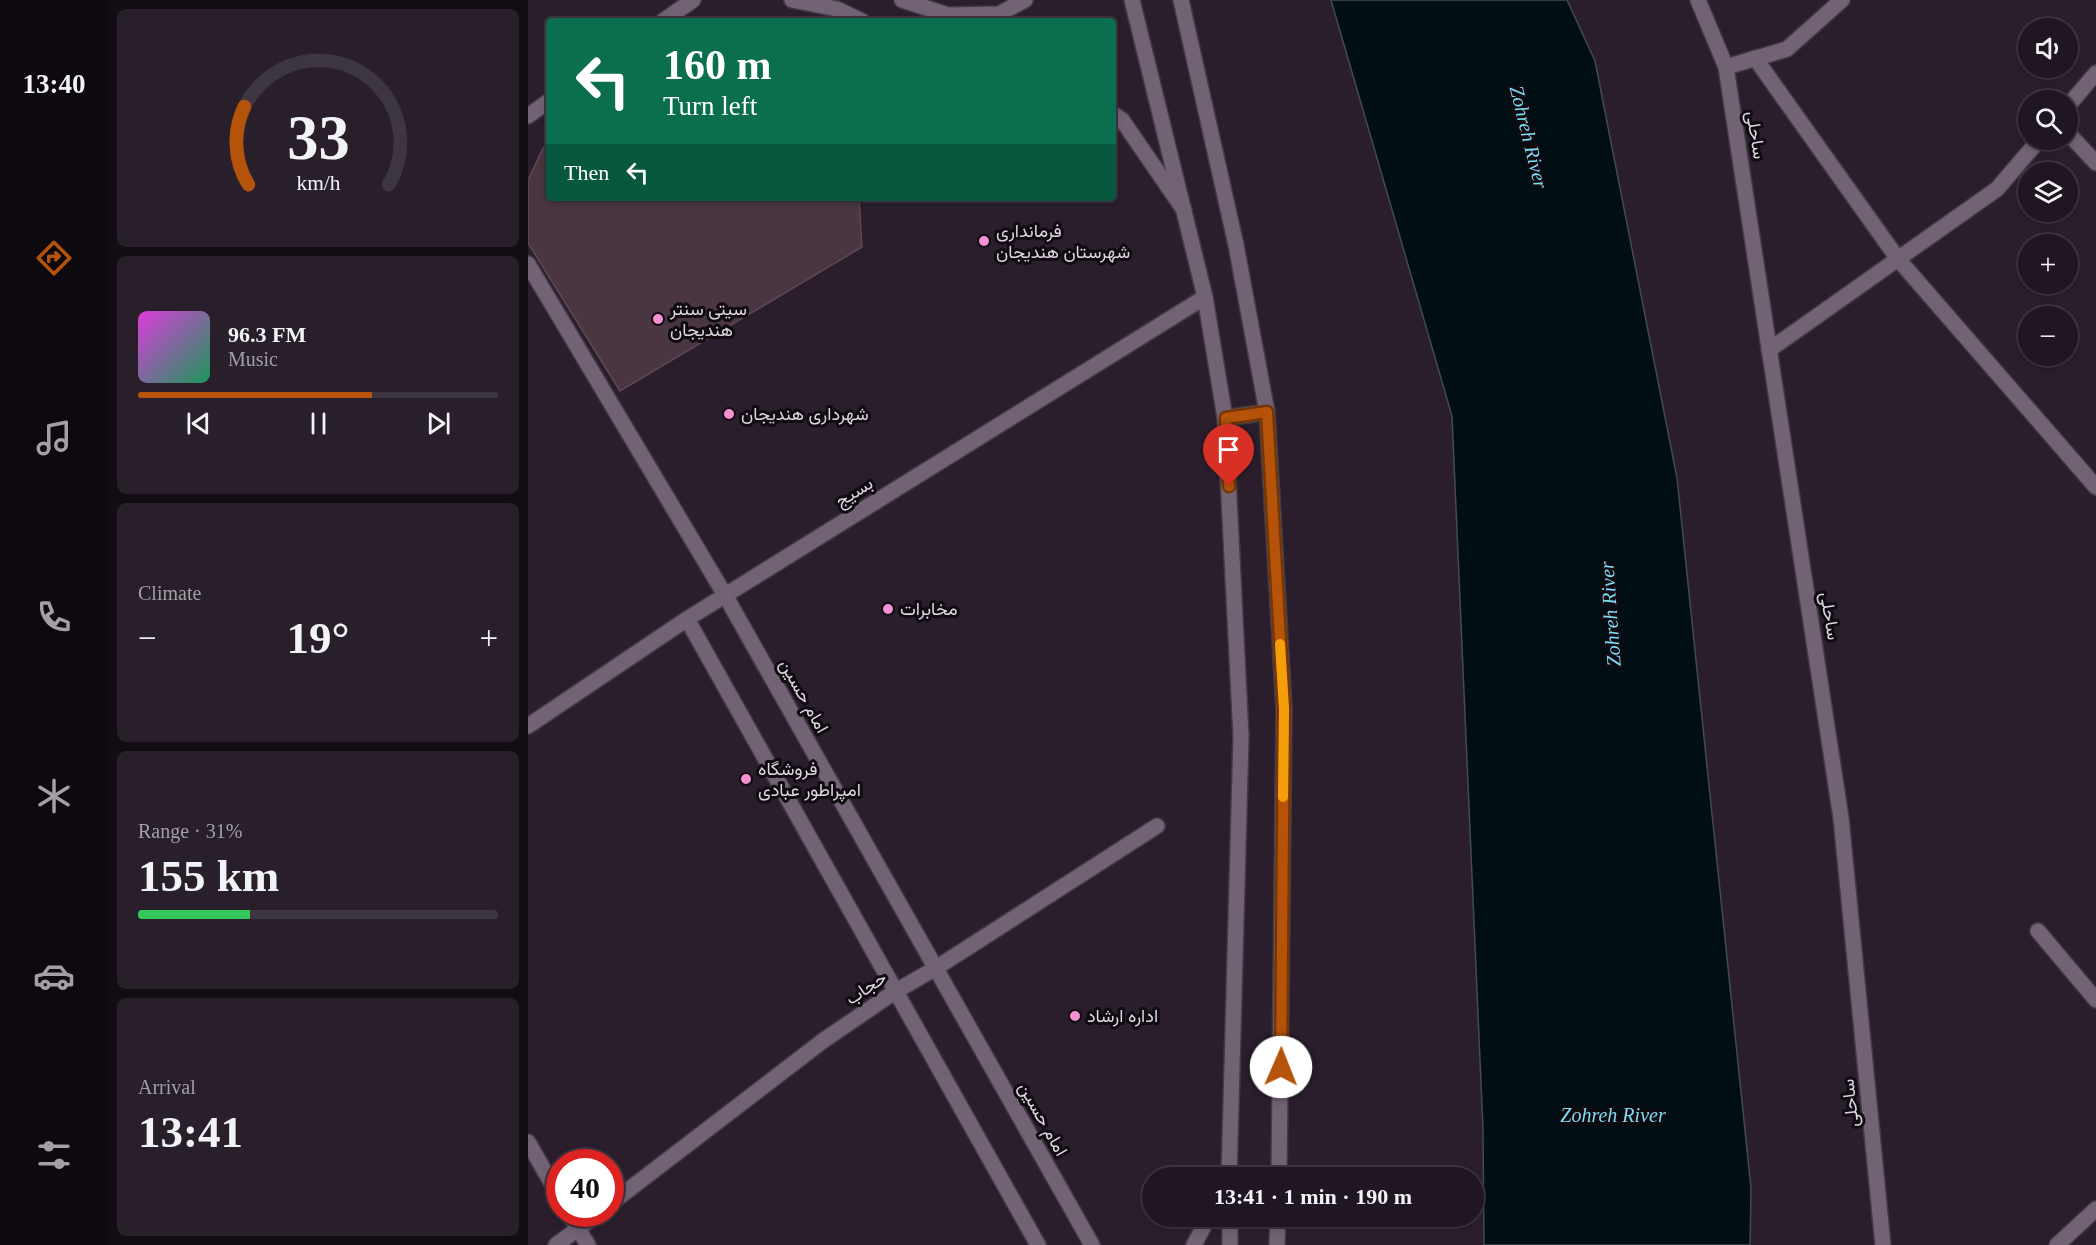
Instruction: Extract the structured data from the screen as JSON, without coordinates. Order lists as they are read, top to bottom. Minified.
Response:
{"streets":{"street":["ساحلی","بسیج","امام حسین","حجاب"]},"crossings":[["بسیج","امام حسین"],["امام حسین","حجاب"]],"water":["Zohreh River"],"places":["فرمانداری شهرستان هندیجان","سیتی سنتر هندیجان","شهرداری هندیجان","مخابرات","فروشگاه امپراطور عبادی","اداره ارشاد"],"page":{"tabs":"13:40","map_buttons":["+","−"],"turn":["160 m","Turn left"],"then":"Then","song":["96.3 FM","Music"],"tile":["Climate",["Range · 31%","155 km"],["Arrival","13:41"]],"heat":["−","19°","+"],"limit":"40","trip":"13:41 · 1 min · 190 m","gauge":["33","km/h"]}}
